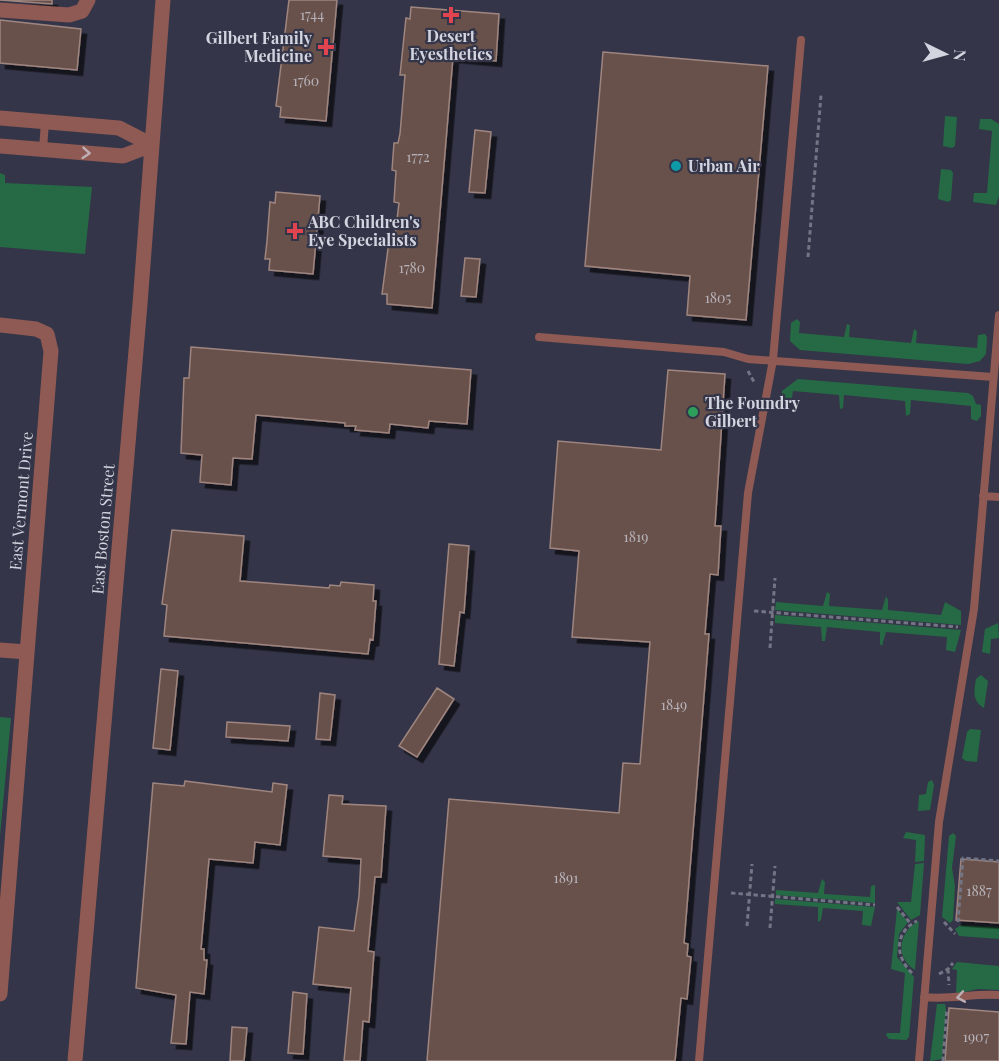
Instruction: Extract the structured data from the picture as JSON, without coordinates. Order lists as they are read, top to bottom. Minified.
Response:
{"streets":{"street":["East Vermont Drive","East Boston Street"]},"places":{"health":["Desert Eyesthetics","Gilbert Family Medicine","ABC Children's Eye Specialists"],"other":["Urban Air","The Foundry Gilbert"]},"house_numbers":["1744","1760","1772","1780","1805","1819","1849","1891","1887","1907"],"north":"right"}
